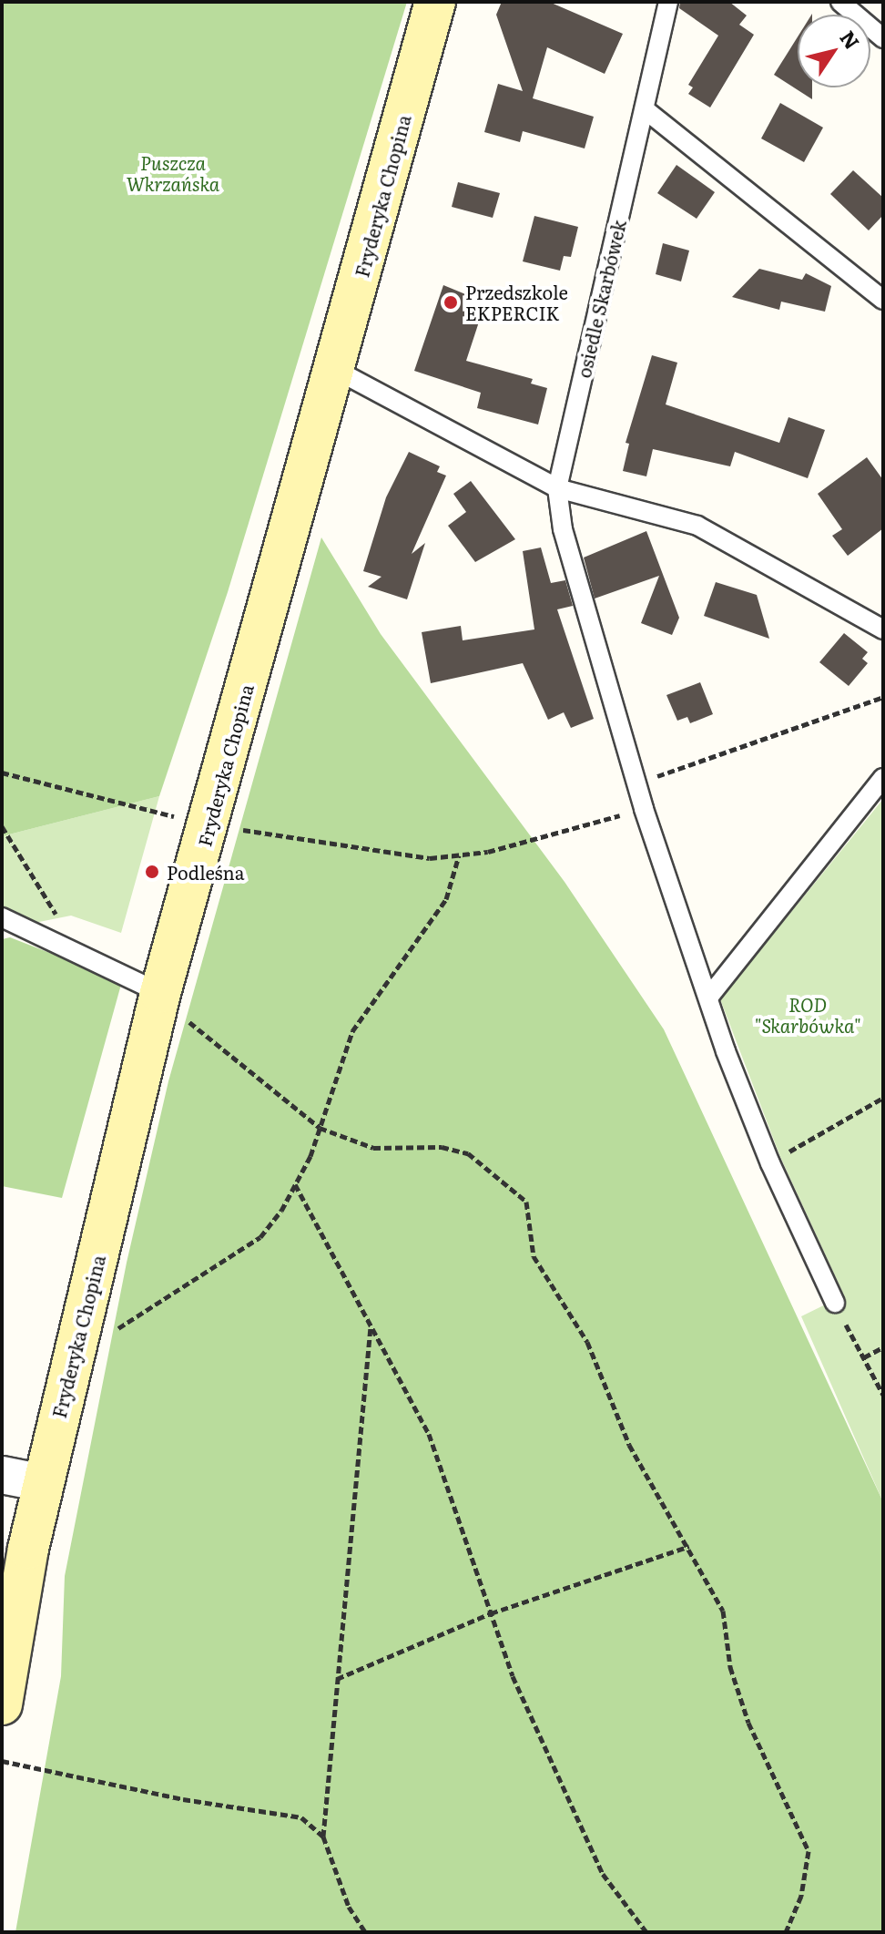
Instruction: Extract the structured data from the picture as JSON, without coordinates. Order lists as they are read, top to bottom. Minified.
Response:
{"streets":{"street":["Fryderyka Chopina"],"lane":["osiedle Skarbówek"]},"parks":["Puszcza Wkrzańska","ROD \"Skarbówka\""],"places":["Przedszkole EKPERCIK","Podleśna"],"north":"top right"}
